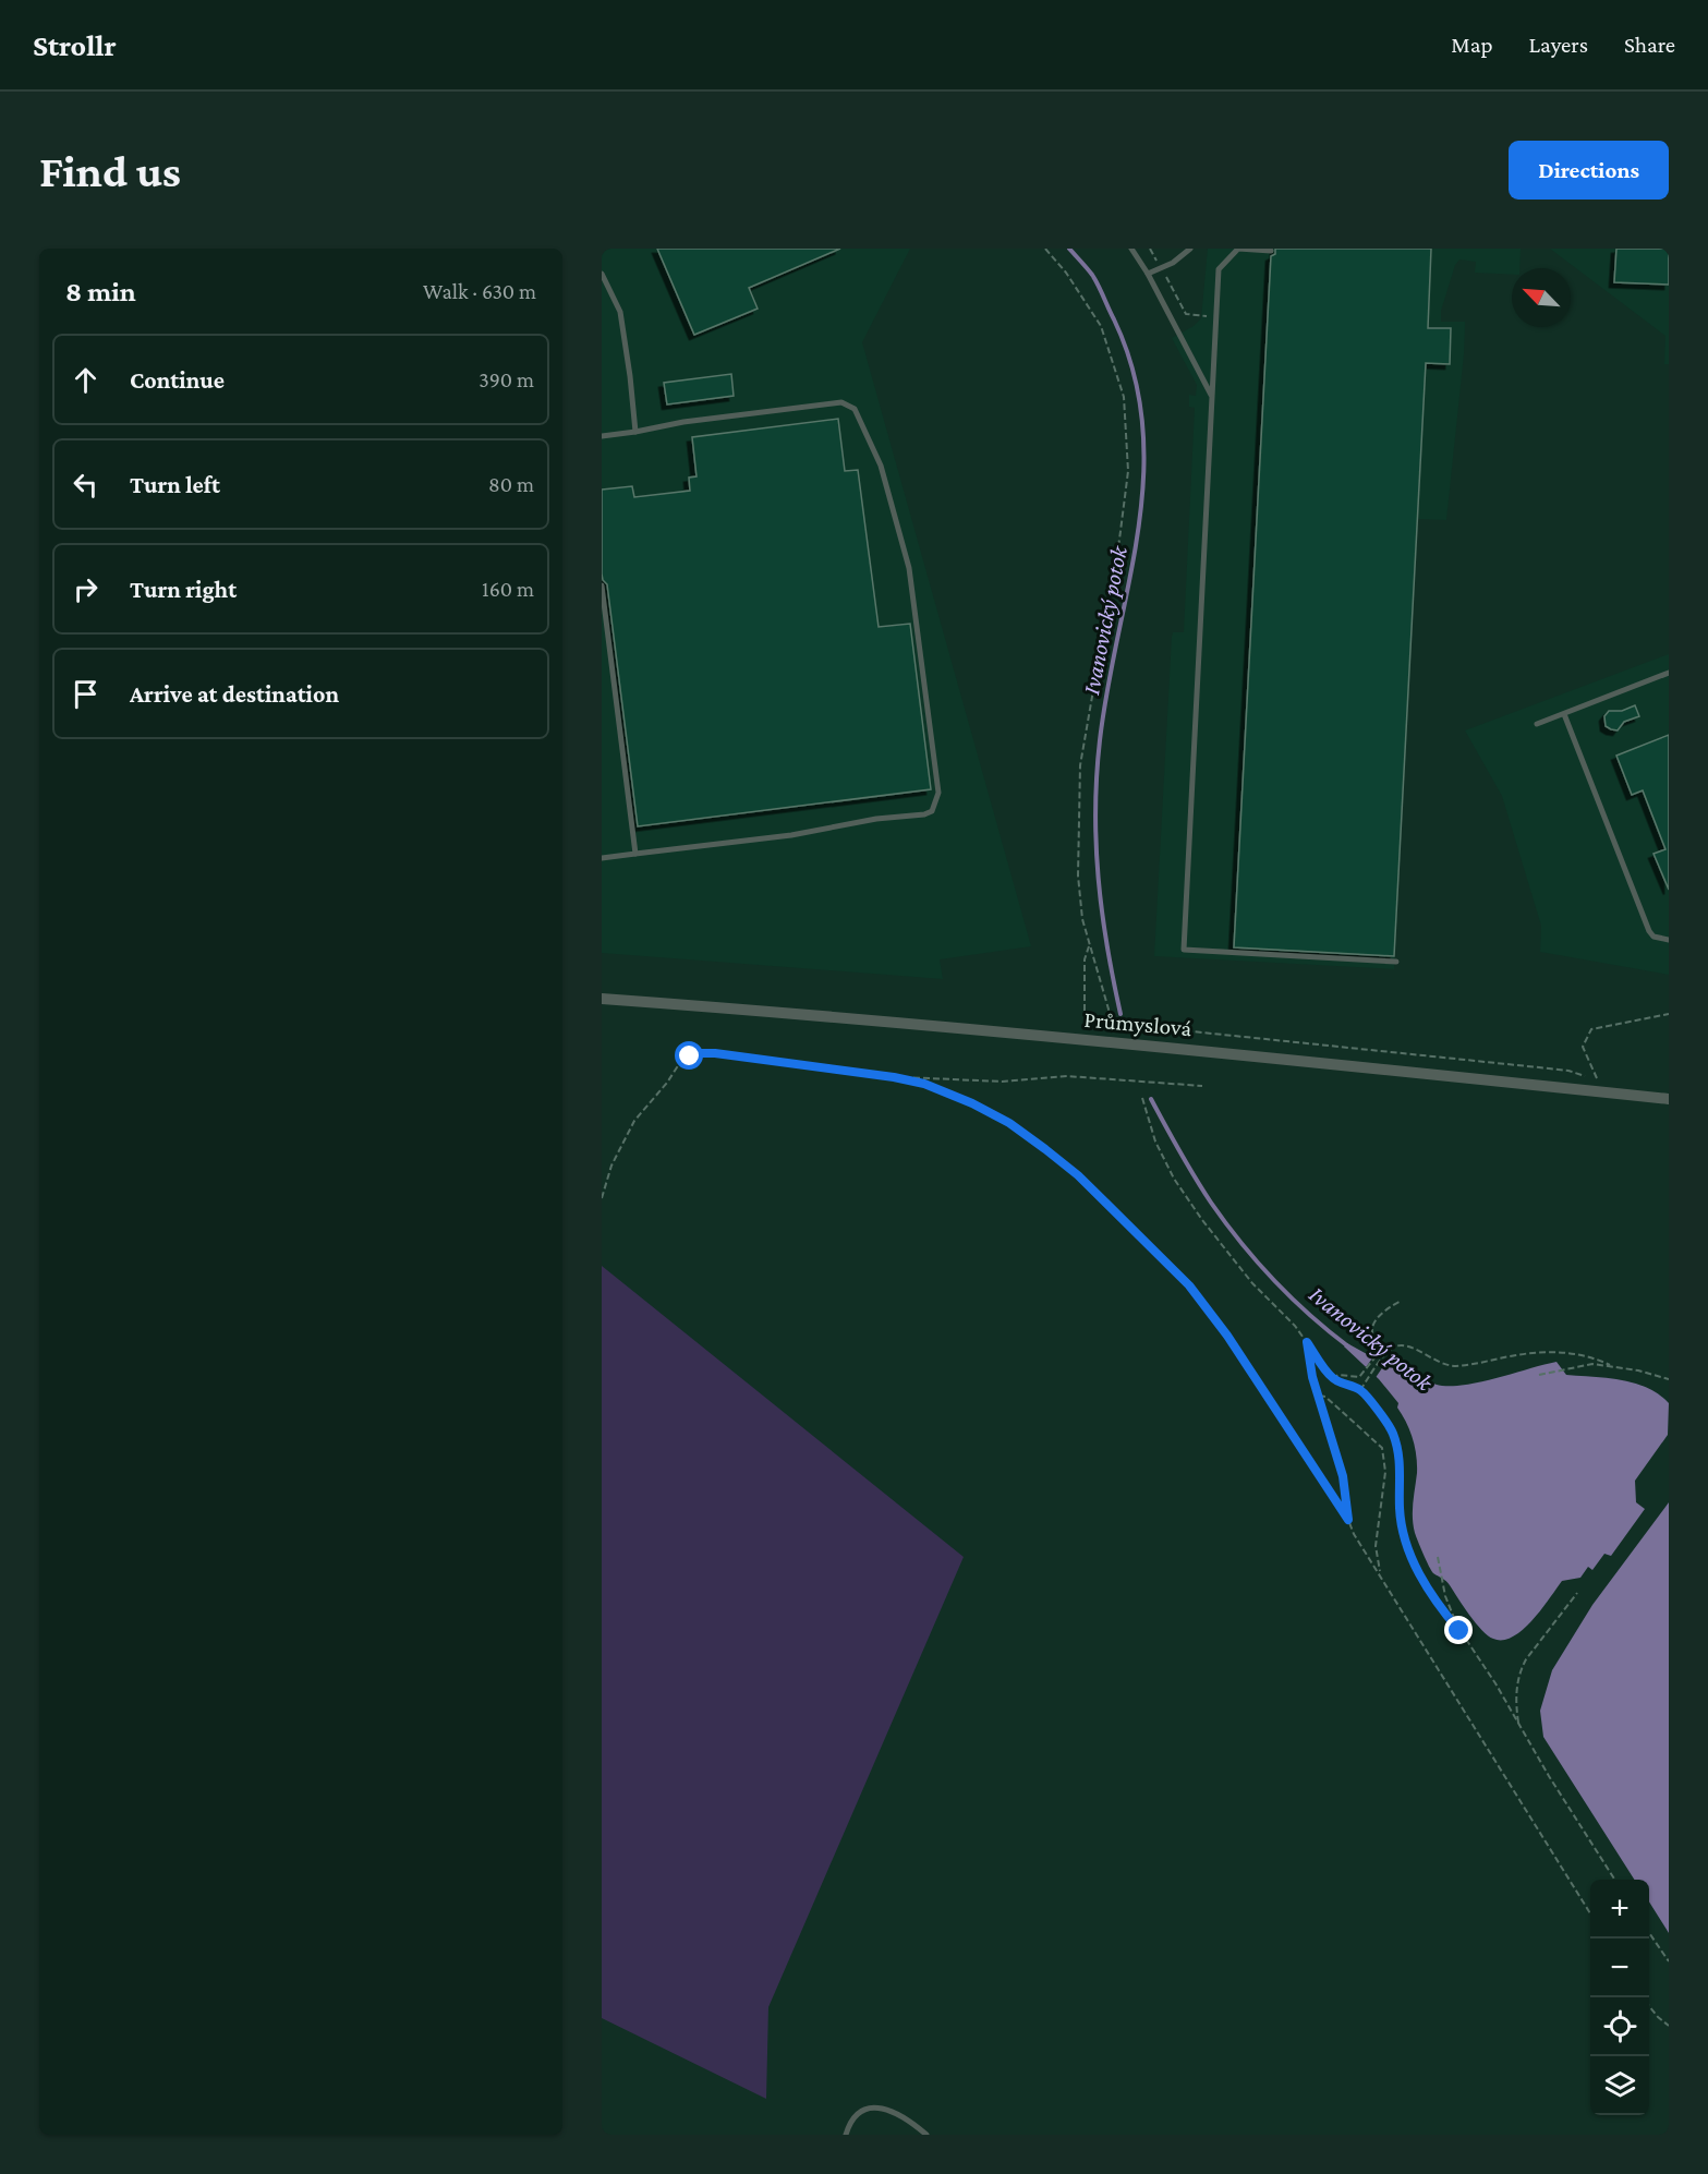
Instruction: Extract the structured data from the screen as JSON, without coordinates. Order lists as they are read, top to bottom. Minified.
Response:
{"streets":{"street":["Průmyslová"]},"water":["Ivanovický potok"],"north":"top left","page":{"header":"Strollr","nav":["Map","Layers","Share"],"buttons":"Directions","title":"Find us","heading":["8 min","Walk · 630 m"],"list":[["Continue","390 m"],["Turn left","80 m"],["Turn right","160 m"],"Arrive at destination"],"map_buttons":["+","−"]}}
